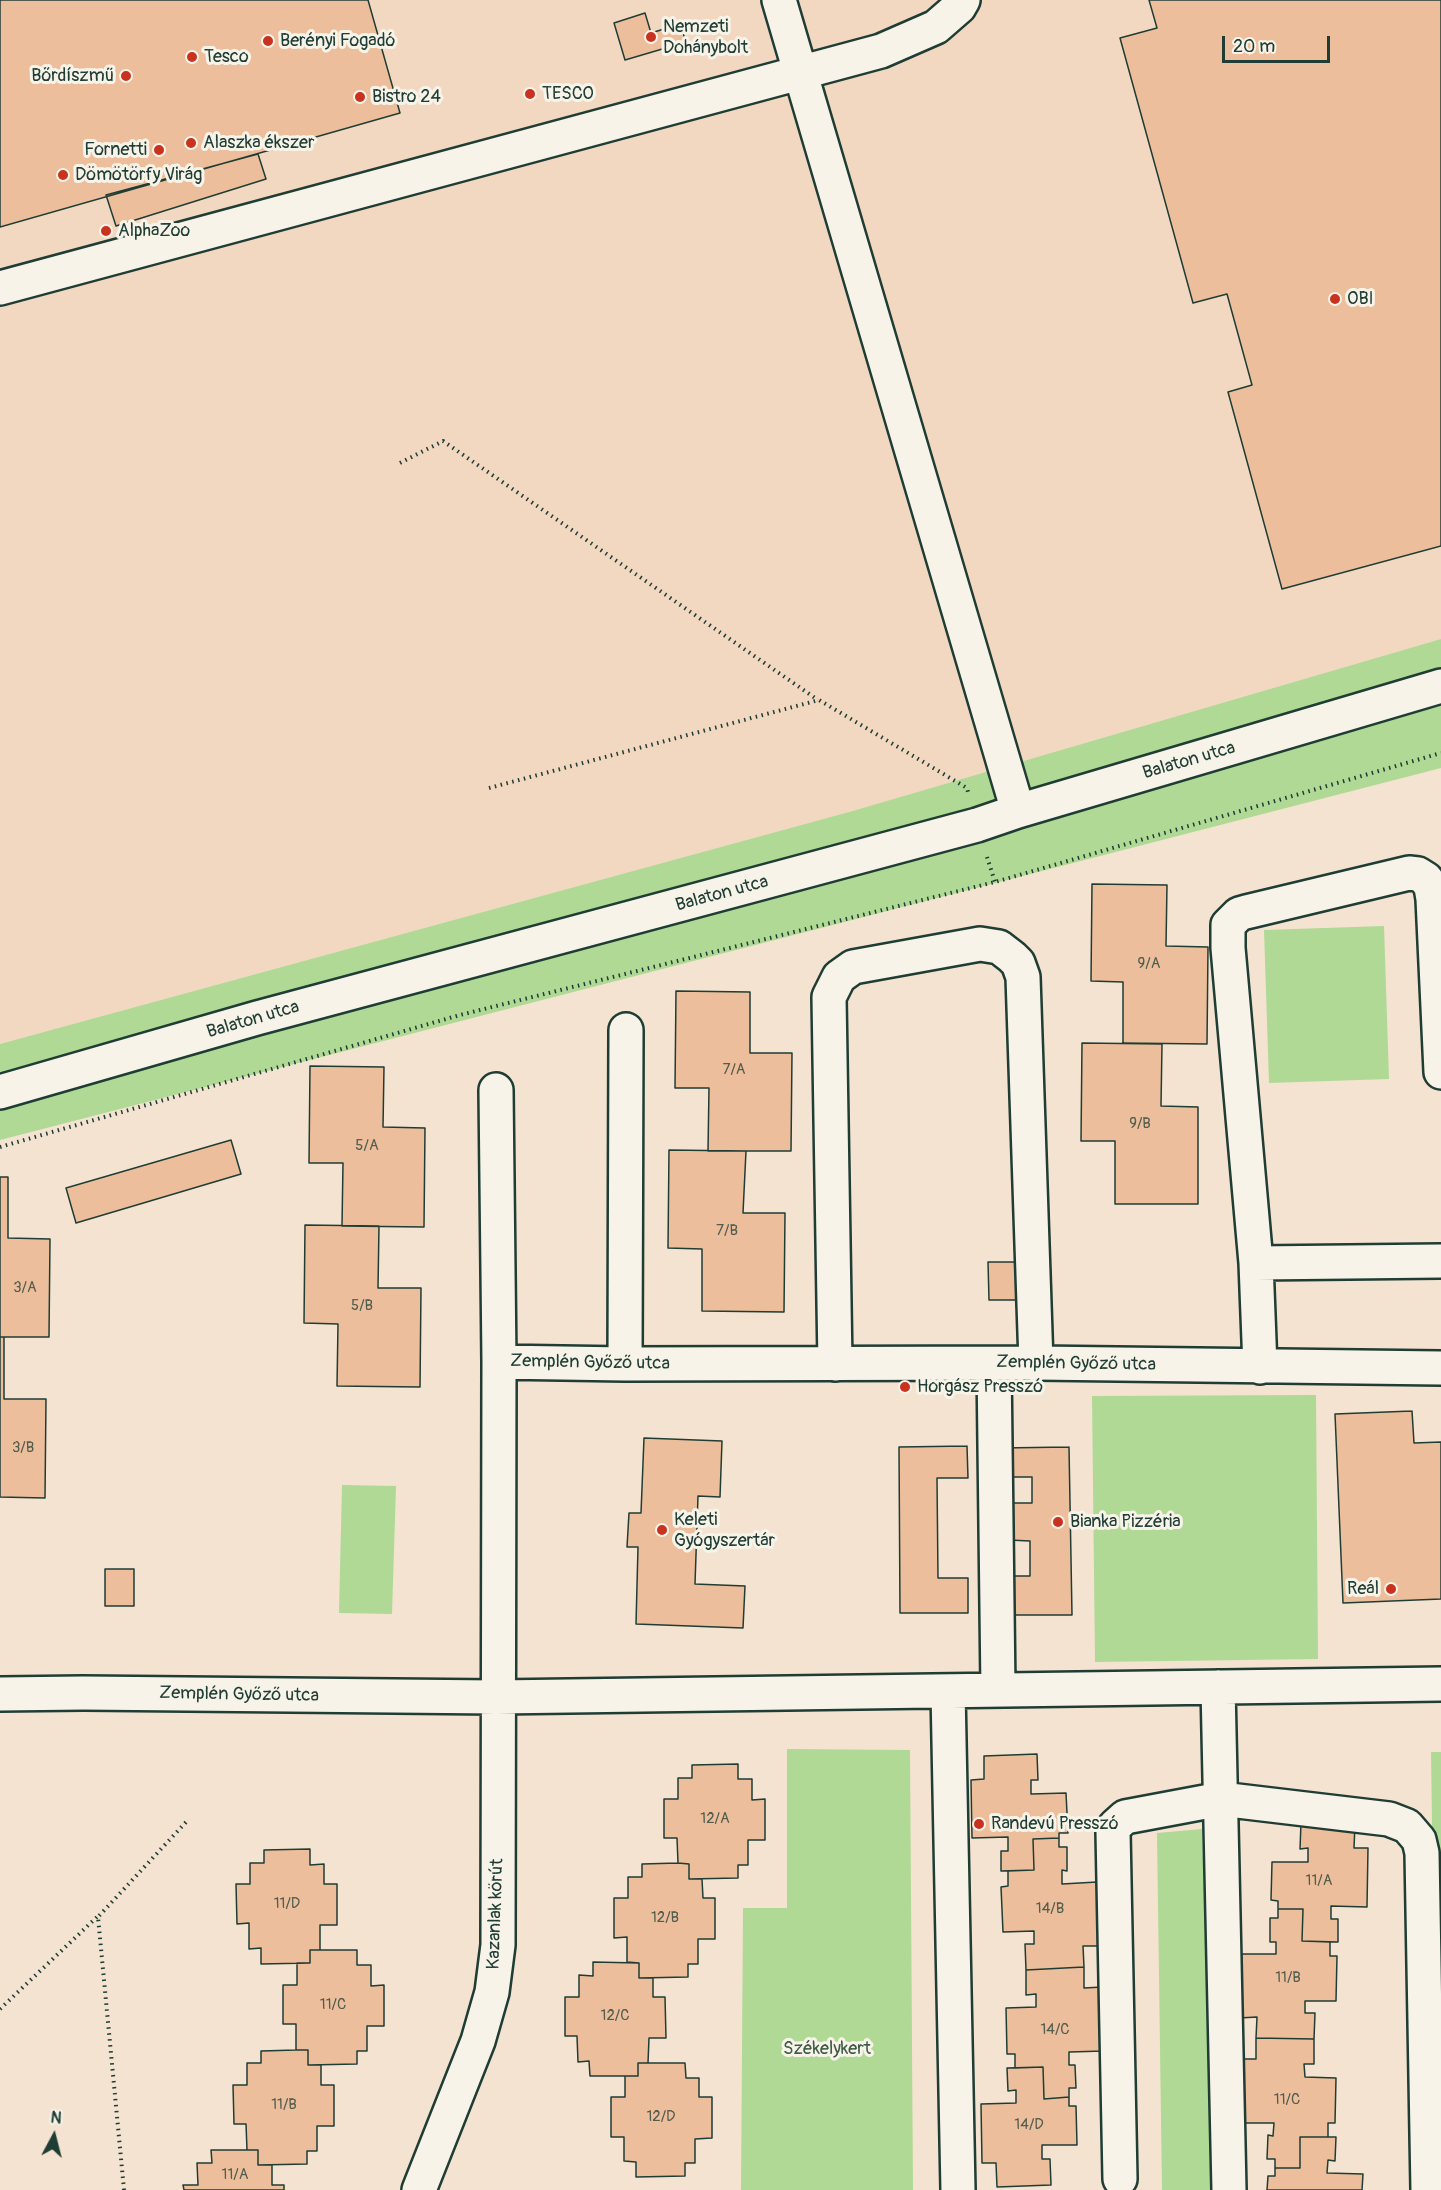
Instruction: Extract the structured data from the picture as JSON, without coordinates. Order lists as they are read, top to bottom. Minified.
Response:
{"streets":{"street":["Balaton utca","Zemplén Győző utca","Kazanlak körút"]},"crossings":[["Zemplén Győző utca","Kazanlak körút"]],"parks":["Székelykert"],"places":["Nemzeti Dohánybolt","Berényi Fogadó","Tesco","Bőrdíszmű","TESCO","Bistro 24","Alaszka ékszer","Fornetti","Dömötörfy Virág","AlphaZoo","OBI","Horgász Presszó","Bianka Pizzéria","Keleti Gyógyszertár","Reál","Randevú Presszó"],"house_numbers":["9/A","7/A","9/B","5/A","7/B","3/A","5/B","3/B","12/A","11/A","11/D","14/B","12/B","11/B","11/C","12/C","14/C","11/C","11/B","12/D","14/D","11/A"],"scale_bar":"20 m","north":"top"}
